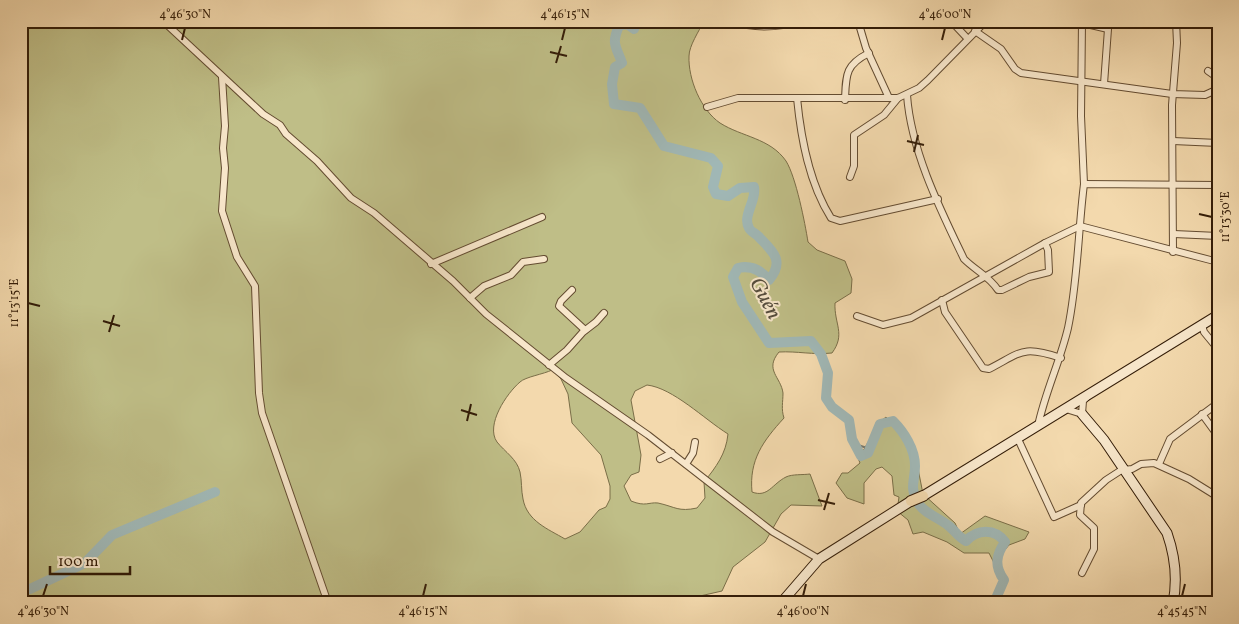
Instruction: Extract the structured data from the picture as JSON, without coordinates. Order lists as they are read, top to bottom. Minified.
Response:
{"water":["Guén"],"scale_bar":"100 m","coordinates":["4°46'30\"N","4°46'15\"N","4°46'00\"N","11°13'30\"E","11°13'15\"E","4°45'45\"N"]}
